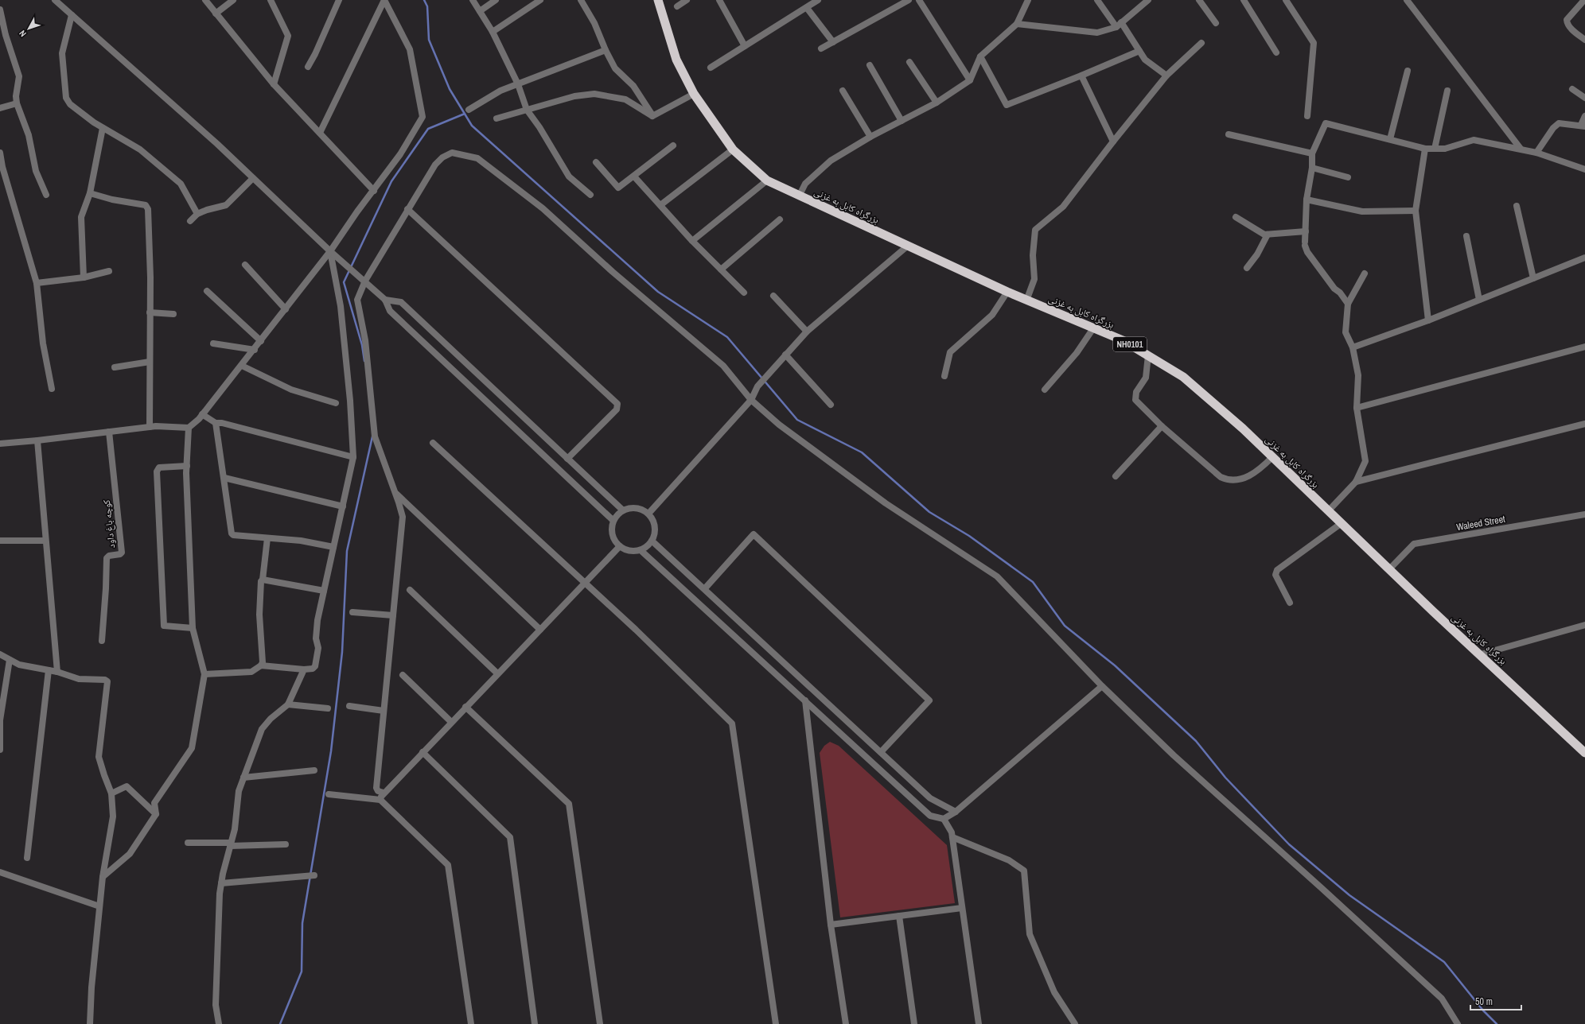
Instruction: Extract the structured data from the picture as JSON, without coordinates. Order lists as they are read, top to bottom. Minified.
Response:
{"streets":{"highway":["بزرگراه کابل به غزنی","NH0101"],"street":["Waleed Street","کوچه باغ داود"]},"crossings":[["بزرگراه کابل به غزنی","Waleed Street"]],"scale_bar":"50 m","north":"bottom left"}
